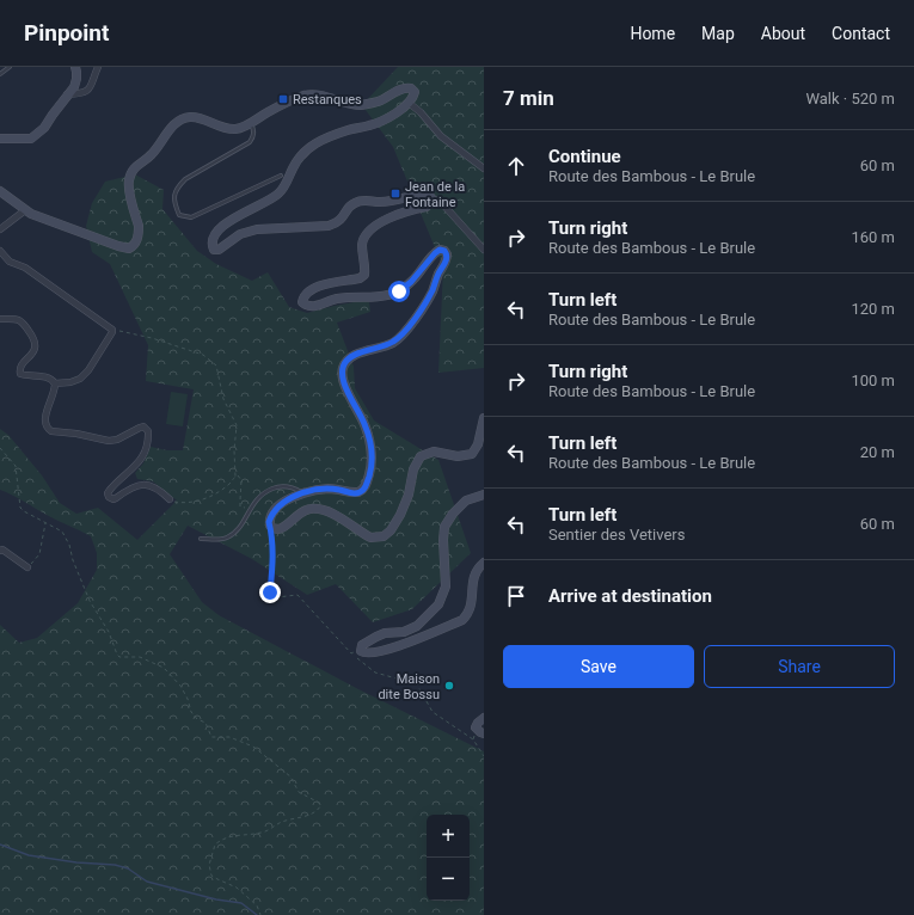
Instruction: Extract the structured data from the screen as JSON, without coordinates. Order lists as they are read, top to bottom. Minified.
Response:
{"places":{"transit":["Restanques","Jean de la Fontaine"],"other":["Maison dite Bossu"]},"page":{"header":"Pinpoint","nav":["Home","Map","About","Contact"],"heading":["7 min","Walk · 520 m"],"list":[["Continue","Route des Bambous - Le Brule","60 m"],["Turn right","Route des Bambous - Le Brule","160 m"],["Turn left","Route des Bambous - Le Brule","120 m"],["Turn right","Route des Bambous - Le Brule","100 m"],["Turn left","Route des Bambous - Le Brule","20 m"],["Turn left","Sentier des Vetivers","60 m"],"Arrive at destination"],"buttons":["Save","Share"],"map_buttons":["+","−"]}}
